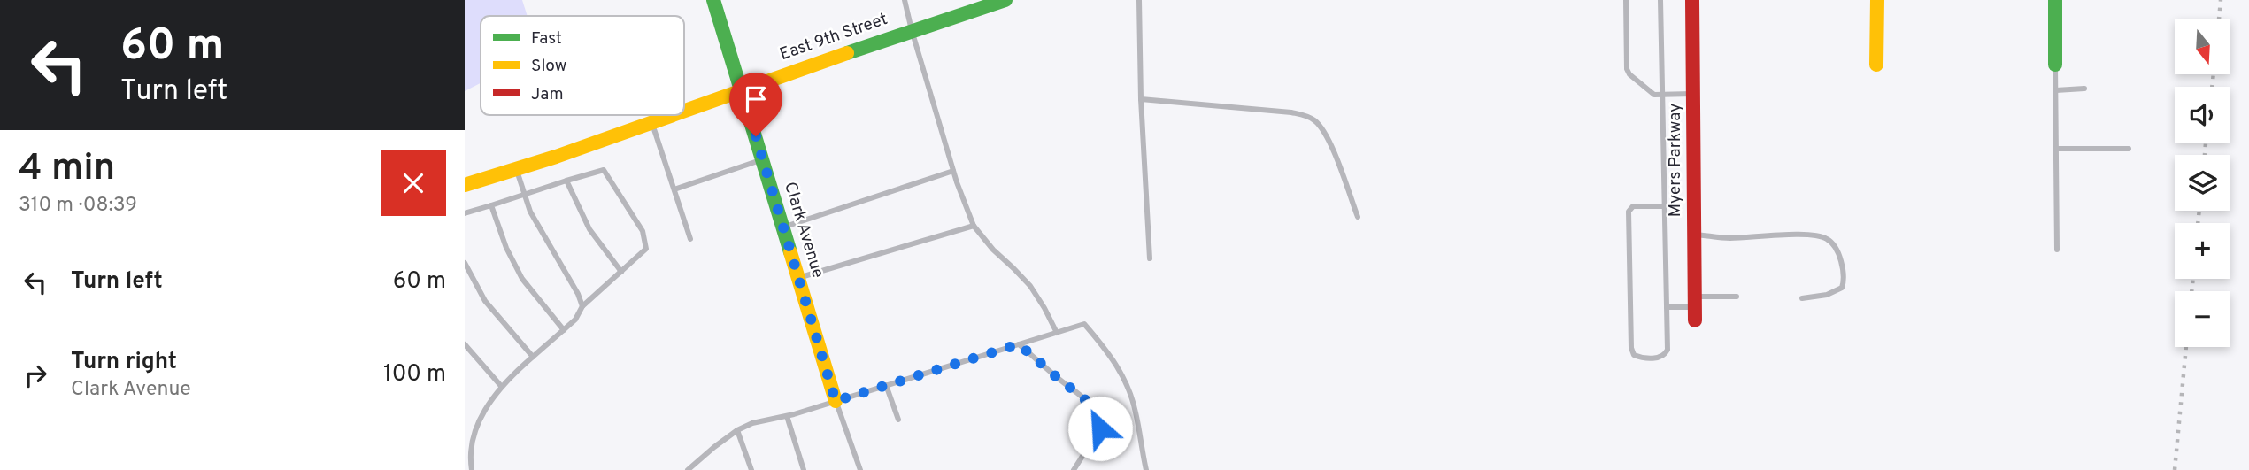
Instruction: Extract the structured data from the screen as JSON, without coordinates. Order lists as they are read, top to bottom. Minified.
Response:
{"streets":{"street":["East 9th Street","Myers Parkway","Clark Avenue"]},"crossings":[["East 9th Street","Clark Avenue"]],"legend":["Fast","Slow","Jam"],"north":"bottom","page":{"turn":["60 m","Turn left"],"map_buttons":["+","−"],"heading":["4 min","310 m · 08:39"],"list":[{"name":"Turn left","value":"60 m"},{"name":"Turn right","note":"Clark Avenue","value":"100 m"}]}}
